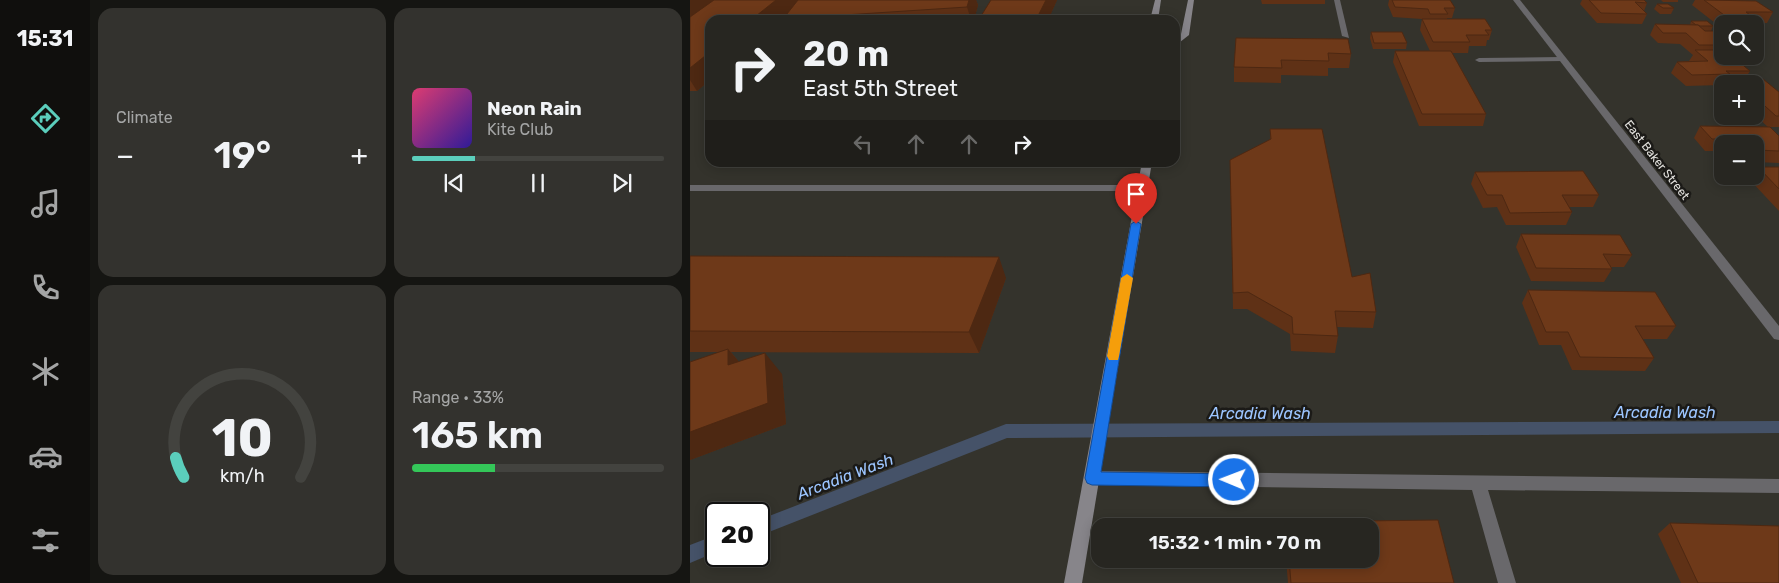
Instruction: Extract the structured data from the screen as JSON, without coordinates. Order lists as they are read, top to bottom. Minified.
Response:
{"streets":{"street":["East Baker Street"]},"water":["Arcadia Wash"],"page":{"tabs":"15:31","tile":["Climate",["Range · 33%","165 km"]],"map_buttons":["+","−"],"turn":["20 m","East 5th Street"],"song":["Neon Rain","Kite Club"],"heat":["−","19°","+"],"limit":"20","trip":"15:32 · 1 min · 70 m","gauge":["10","km/h"]}}
